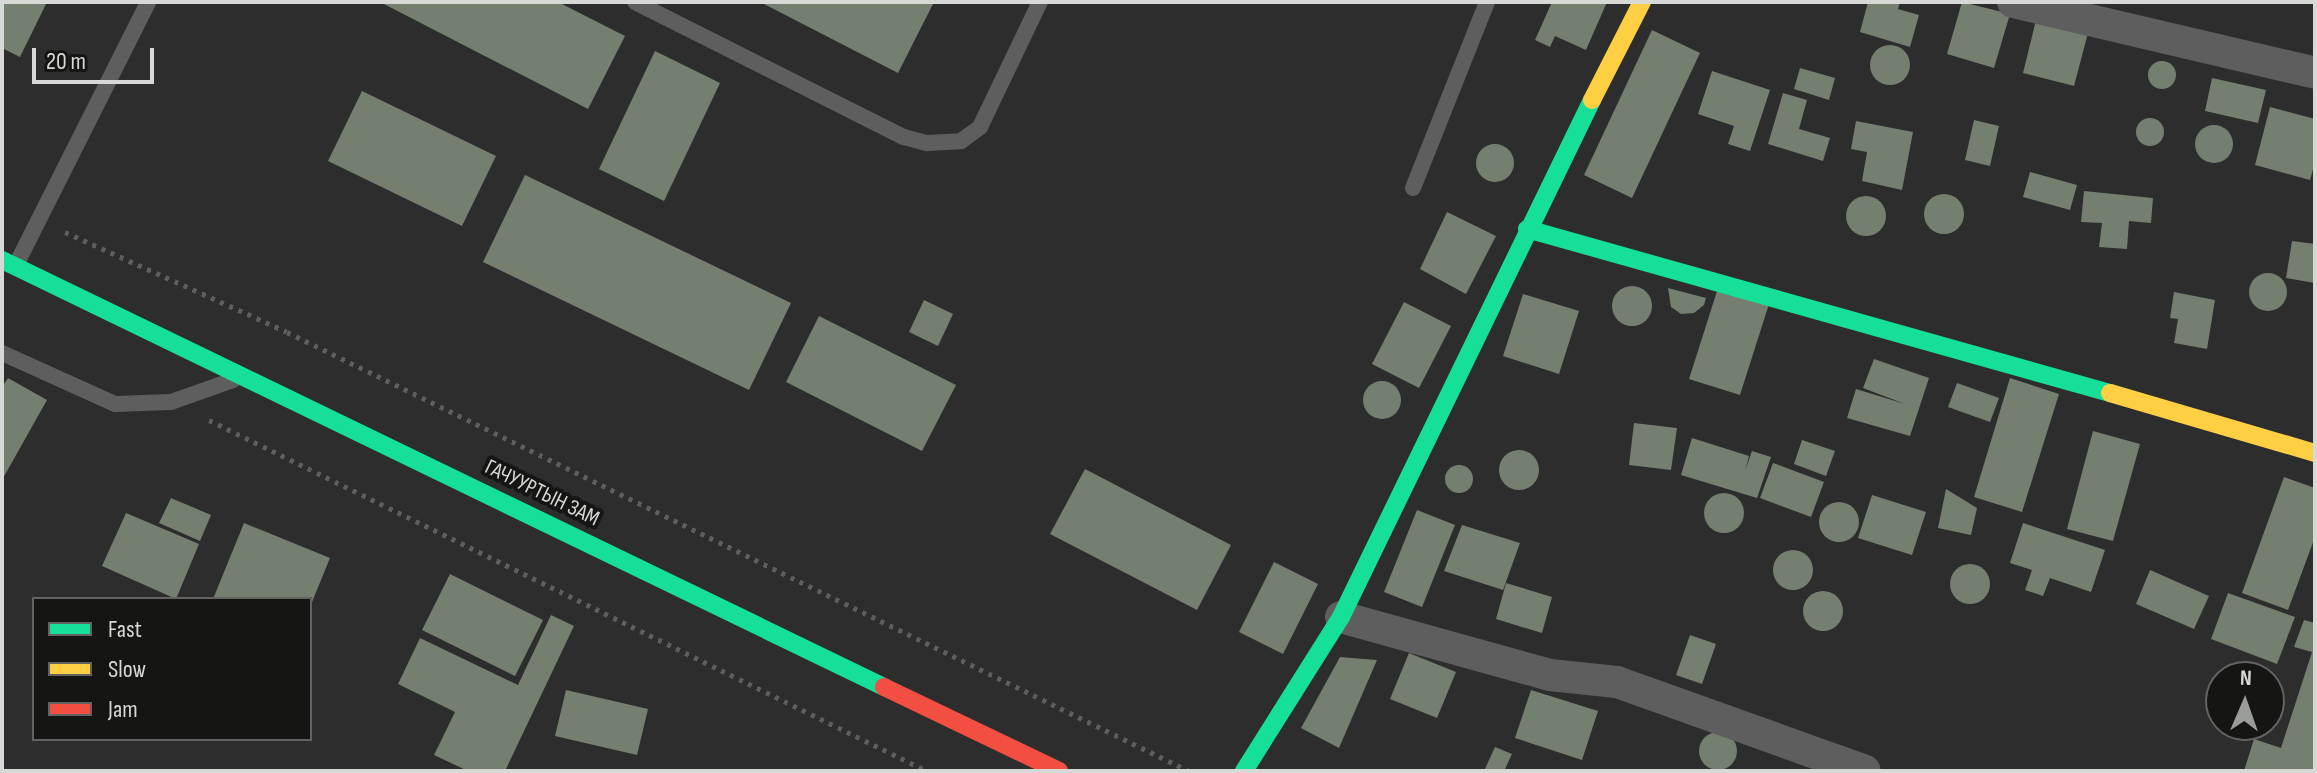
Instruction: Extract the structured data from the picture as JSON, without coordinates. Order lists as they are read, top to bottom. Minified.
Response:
{"streets":{"main road":["ГАЧУУРТЫН ЗАМ"]},"legend":["Fast","Slow","Jam"],"scale_bar":"20 m","north":"top"}
